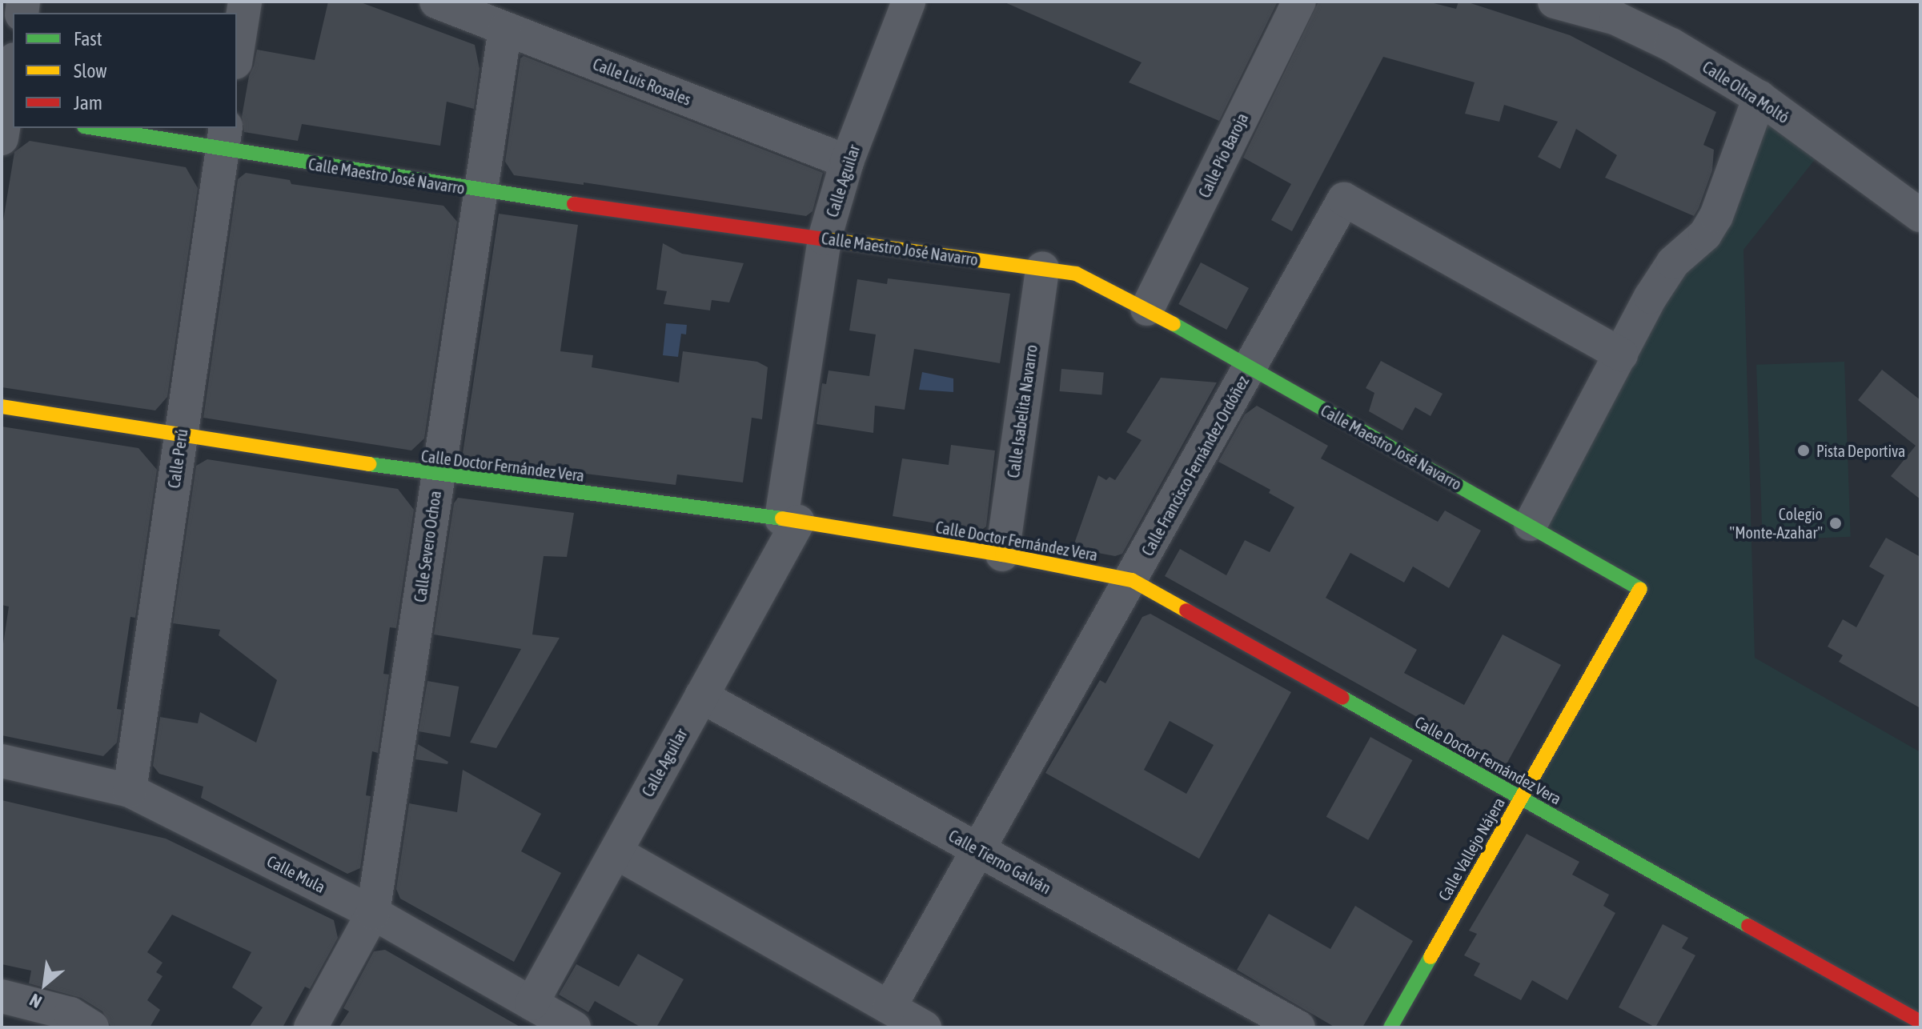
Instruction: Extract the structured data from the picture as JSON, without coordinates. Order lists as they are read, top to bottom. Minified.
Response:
{"streets":{"street":["Calle Luis Rosales","Calle Oltra Moltó","Calle Pío Baroja","Calle Maestro José Navarro","Calle Aguilar","Calle Isabelita Navarro","Calle Perú","Calle Doctor Fernández Vera","Calle Francisco Fernández Ordóñez","Calle Severo Ochoa","Calle Vallejo Nájera","Calle Tierno Galván","Calle Mula"]},"crossings":[["Calle Luis Rosales","Calle Aguilar"],["Calle Luis Rosales","Calle Severo Ochoa"],["Calle Pío Baroja","Calle Maestro José Navarro"],["Calle Maestro José Navarro","Calle Aguilar"],["Calle Maestro José Navarro","Calle Isabelita Navarro"],["Calle Maestro José Navarro","Calle Perú"],["Calle Maestro José Navarro","Calle Francisco Fernández Ordóñez"],["Calle Maestro José Navarro","Calle Severo Ochoa"],["Calle Maestro José Navarro","Calle Vallejo Nájera"],["Calle Aguilar","Calle Doctor Fernández Vera"],["Calle Aguilar","Calle Tierno Galván"],["Calle Aguilar","Calle Mula"],["Calle Isabelita Navarro","Calle Doctor Fernández Vera"],["Calle Perú","Calle Doctor Fernández Vera"],["Calle Perú","Calle Mula"],["Calle Doctor Fernández Vera","Calle Francisco Fernández Ordóñez"],["Calle Doctor Fernández Vera","Calle Severo Ochoa"],["Calle Doctor Fernández Vera","Calle Vallejo Nájera"],["Calle Francisco Fernández Ordóñez","Calle Tierno Galván"],["Calle Severo Ochoa","Calle Mula"]],"places":["Pista Deportiva","Colegio \"Monte-Azahar\""],"legend":["Fast","Slow","Jam"],"north":"bottom left"}
